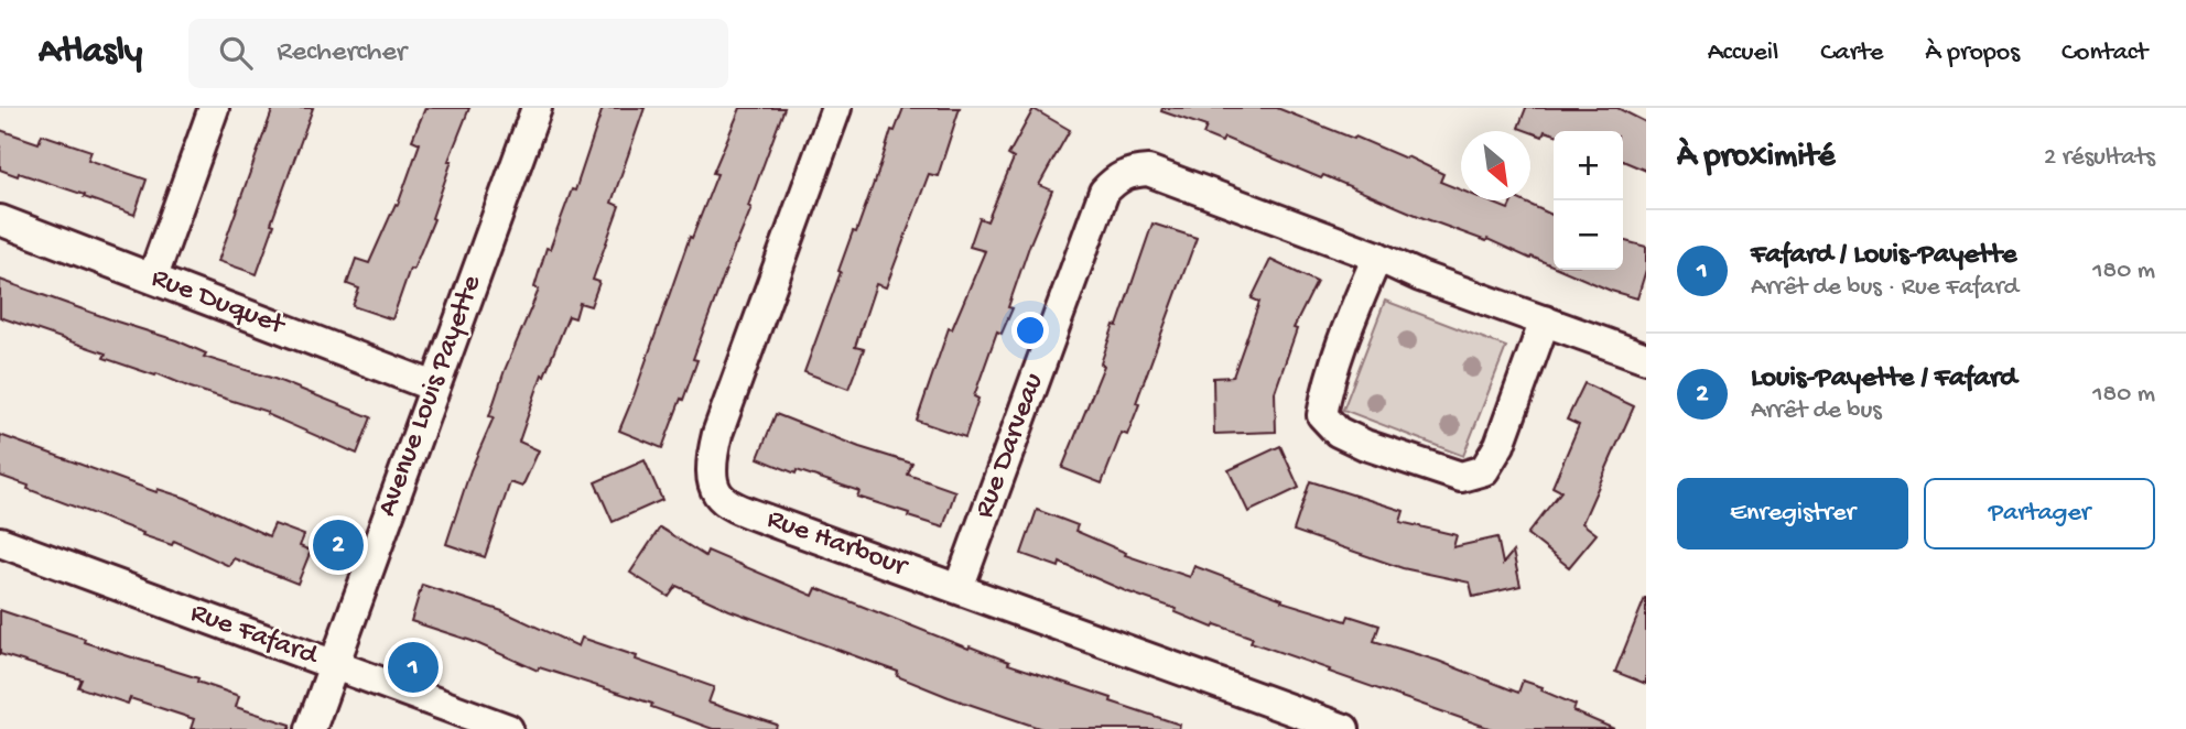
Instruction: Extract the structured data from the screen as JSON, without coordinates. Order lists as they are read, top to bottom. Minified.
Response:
{"streets":{"street":["Rue Duquet","Avenue Louis Payette","Rue Darveau","Rue Harbour","Rue Fafard"]},"crossings":[["Rue Duquet","Avenue Louis Payette"],["Avenue Louis Payette","Rue Fafard"],["Rue Darveau","Rue Harbour"]],"north":"bottom right","page":{"header":"Atlasly","search":"Rechercher","nav":["Accueil","Carte","À propos","Contact"],"heading":["À proximité","2 résultats"],"map_buttons":["+","−"],"list":[{"mark":"1","name":"Fafard / Louis-Payette","note":"Arrêt de bus · Rue Fafard","value":"180 m"},{"mark":"2","name":"Louis-Payette / Fafard","note":"Arrêt de bus","value":"180 m"}],"buttons":["Enregistrer","Partager"],"pins":["2","1"]}}
